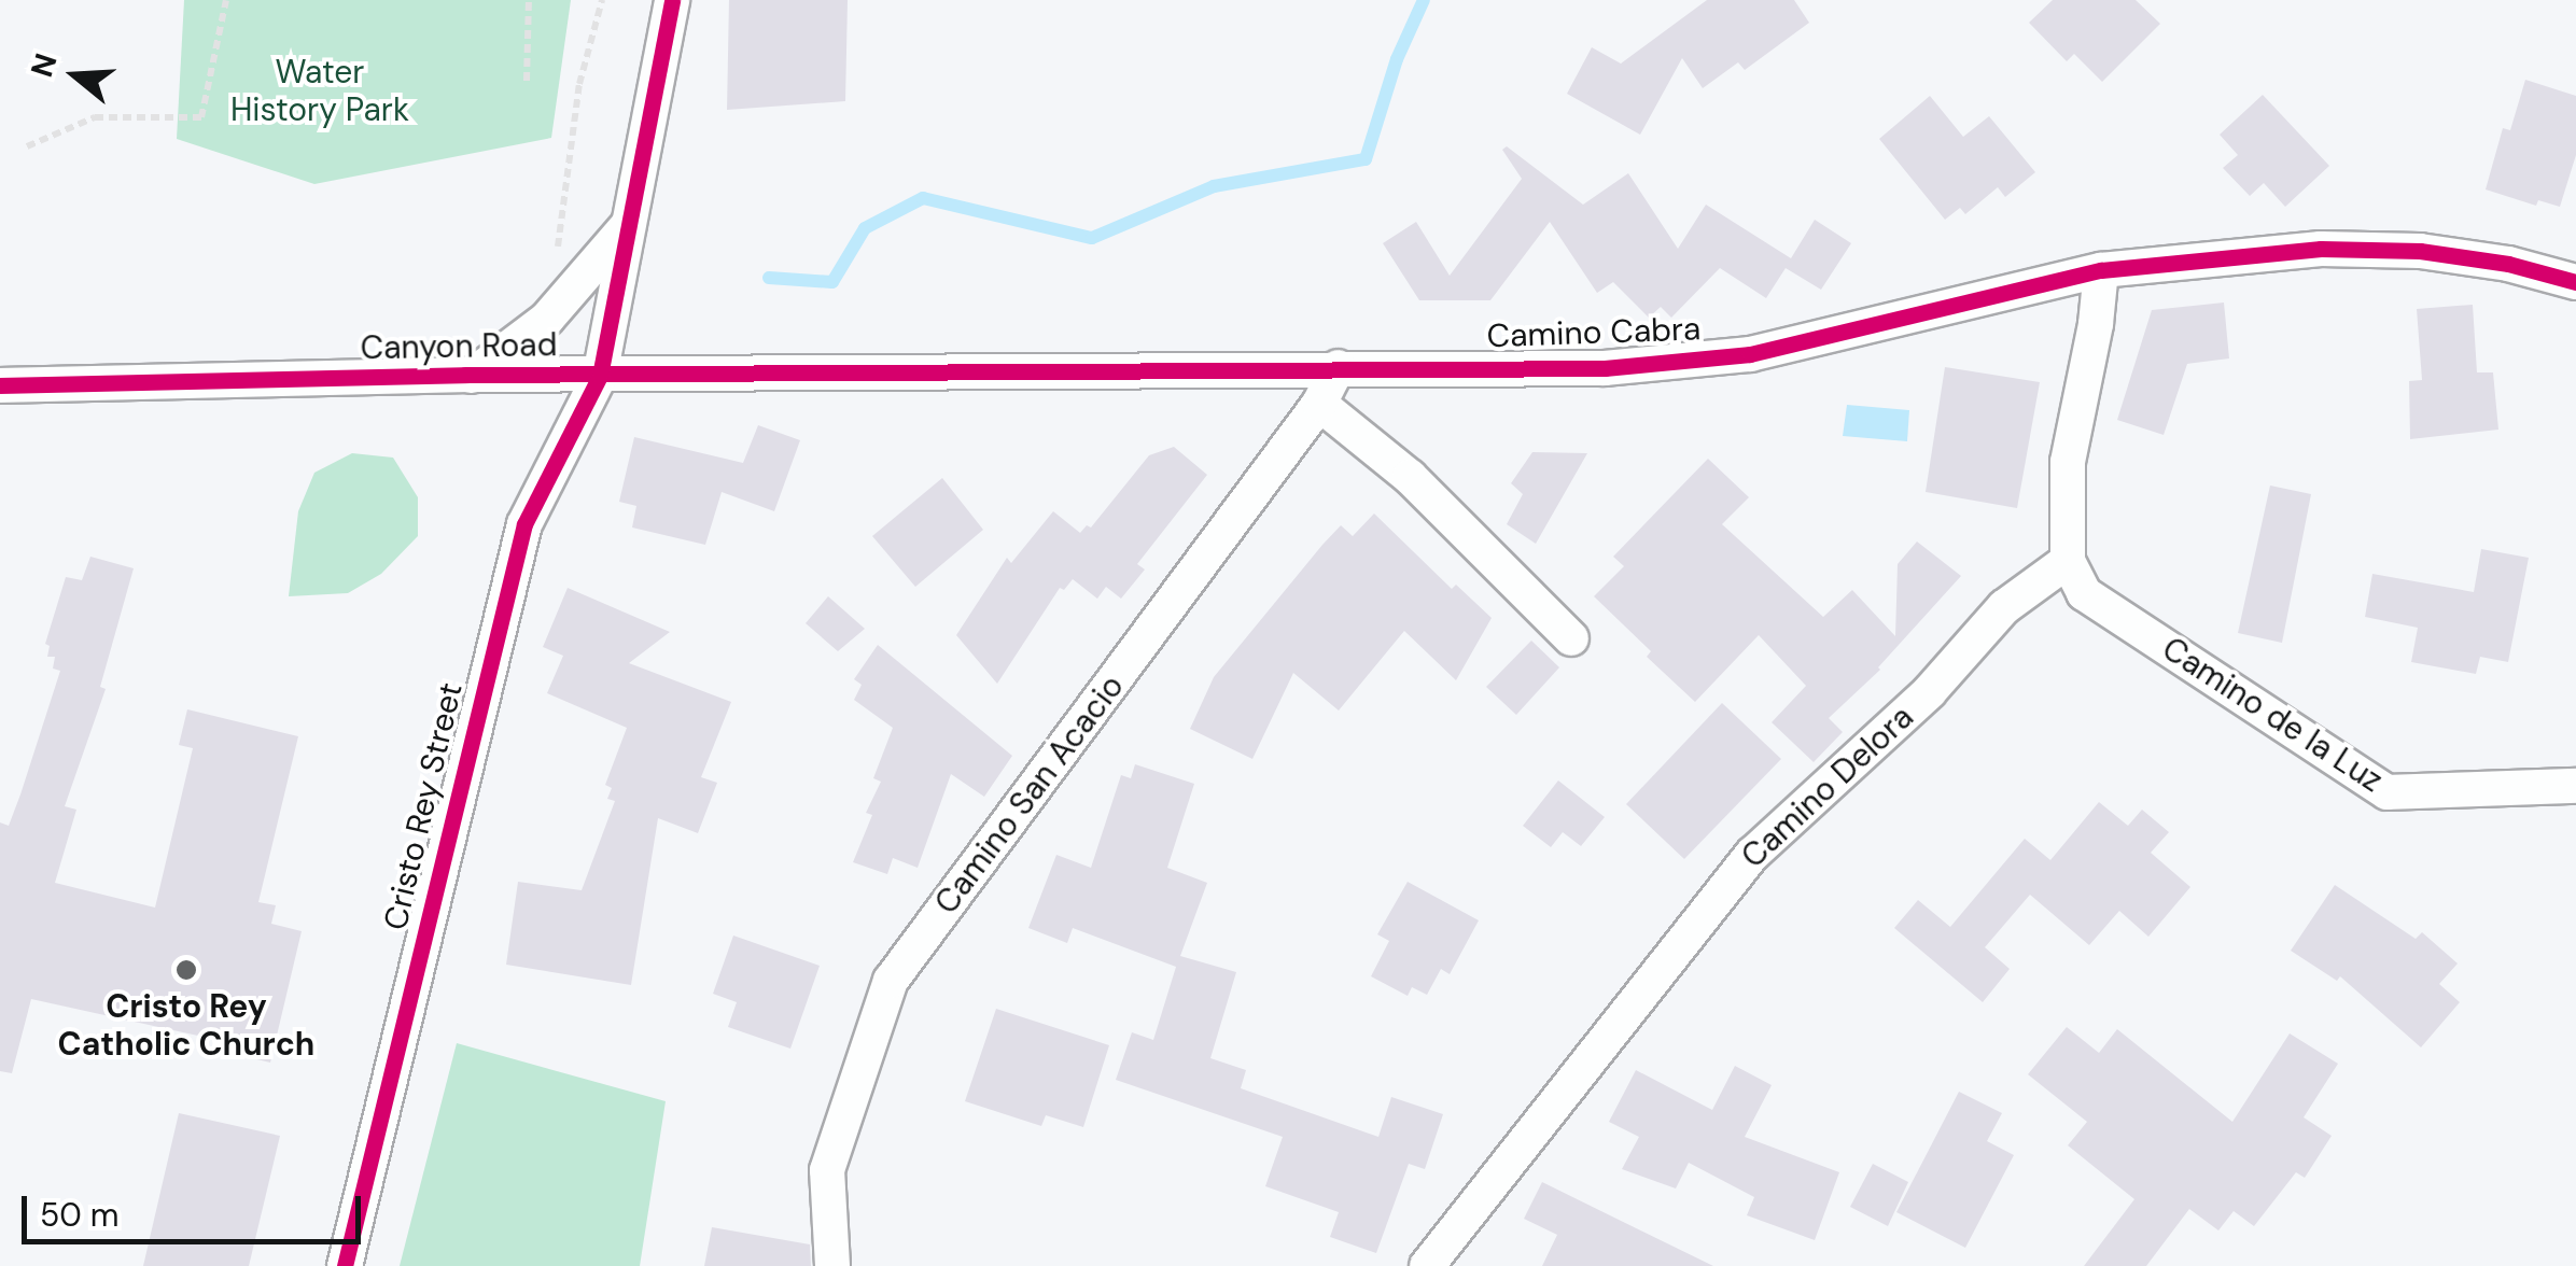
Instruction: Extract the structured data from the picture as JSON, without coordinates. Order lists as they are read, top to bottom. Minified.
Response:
{"streets":{"street":["Camino Cabra","Canyon Road","Camino de la Luz","Camino Delora","Camino San Acacio","Cristo Rey Street"]},"crossings":[["Camino Cabra","Canyon Road"],["Camino Cabra","Camino San Acacio"],["Camino Cabra","Cristo Rey Street"],["Canyon Road","Cristo Rey Street"],["Camino de la Luz","Camino Delora"]],"parks":["Water History Park"],"places":["Cristo Rey Catholic Church"],"scale_bar":"50 m","north":"left"}
